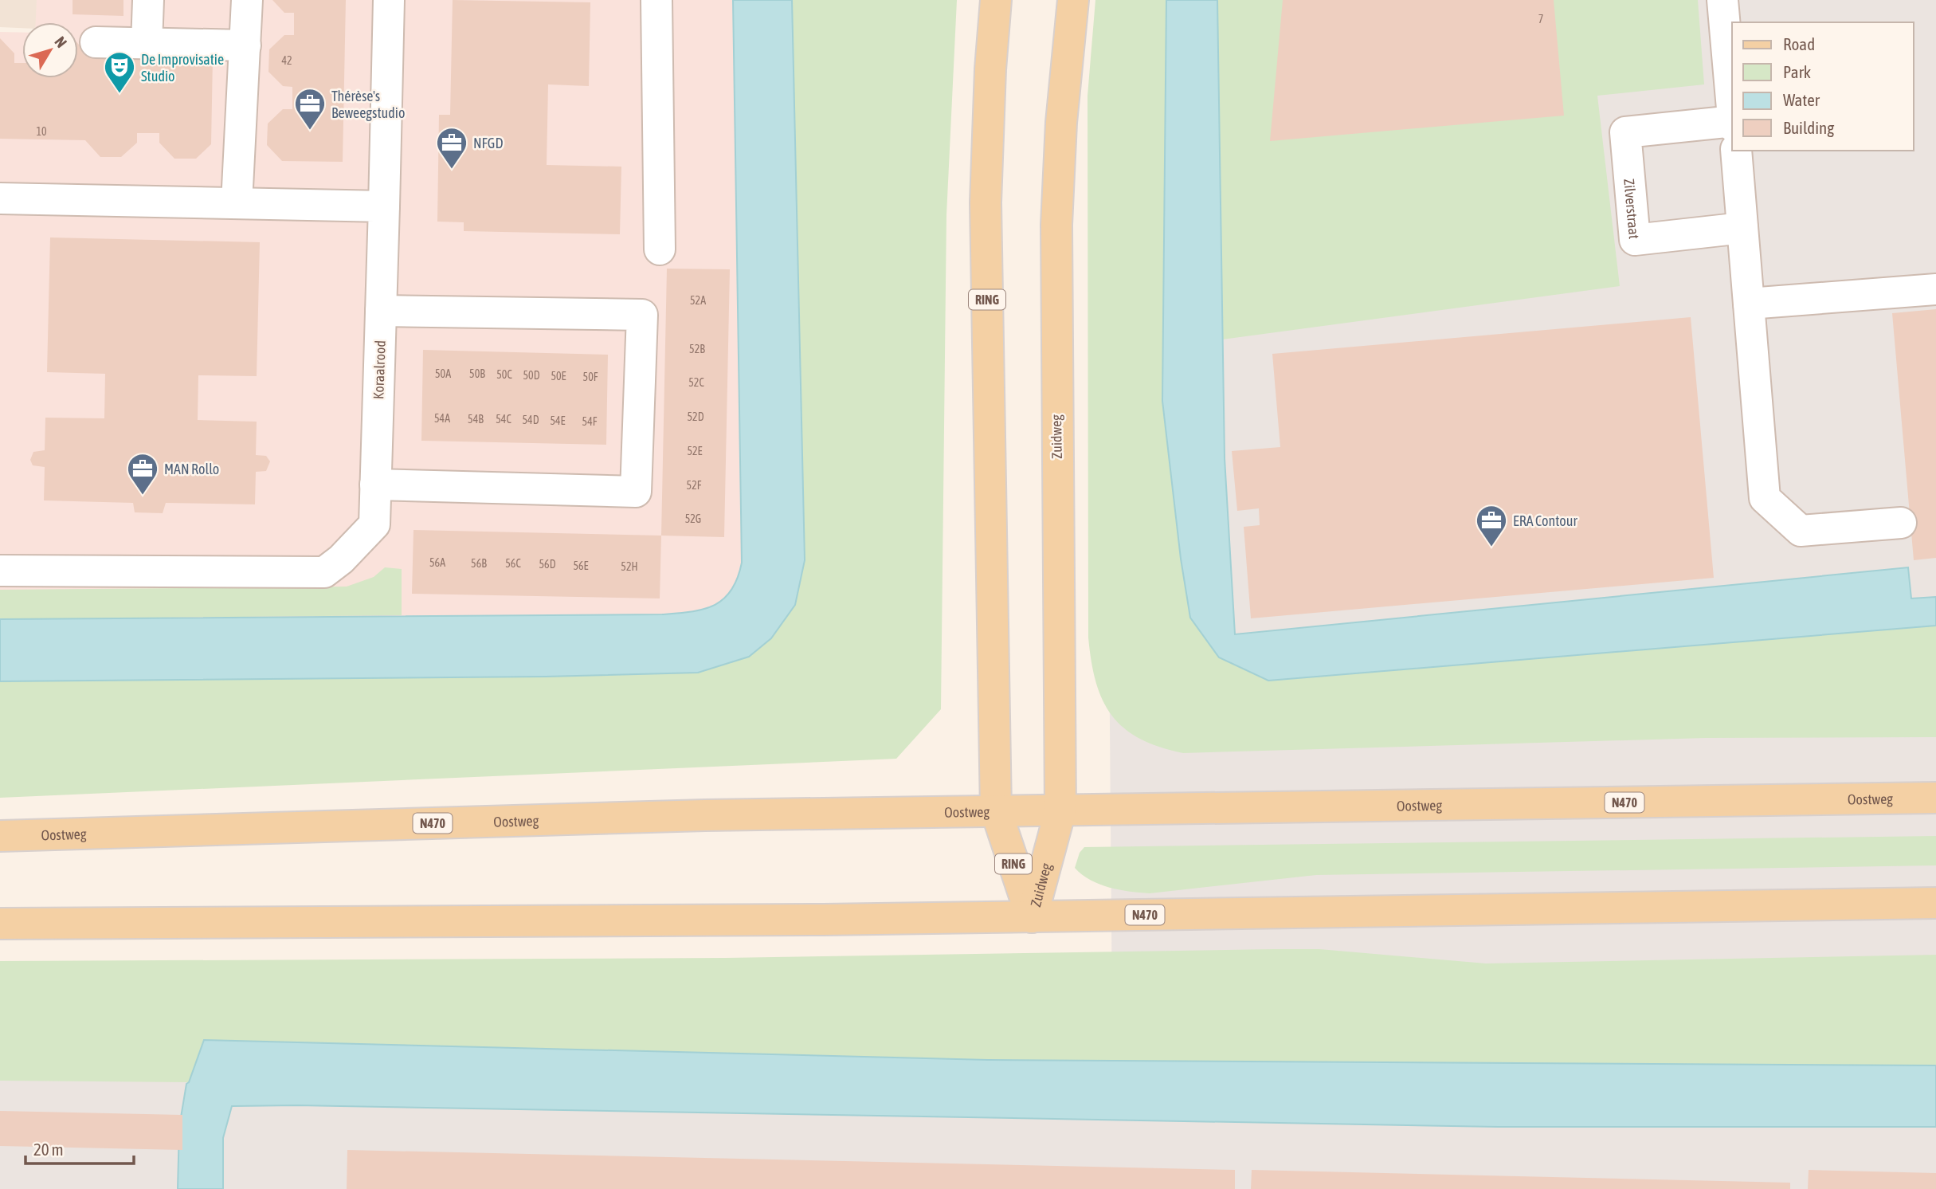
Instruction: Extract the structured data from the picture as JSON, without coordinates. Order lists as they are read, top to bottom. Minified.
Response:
{"streets":{"main road":["RING","Zuidweg","Oostweg","N470"],"street":["Zilverstraat","Koraalrood"]},"crossings":[["Zuidweg","Oostweg"],["Zuidweg","N470"]],"places":{"theatre":["De Improvisatie Studio"],"office":["Thérèse's Beweegstudio","NFGD","MAN Rollo","ERA Contour"]},"house_numbers":["7","42","10","52A","52B","50A","50B","50C","50D","50E","50F","52C","52D","54A","54B","54C","54D","54E","54F","52E","52F","52G","56A","56B","56C","56D","56E","52H"],"legend":["Road","Park","Water","Building"],"scale_bar":"20 m","north":"top right"}
